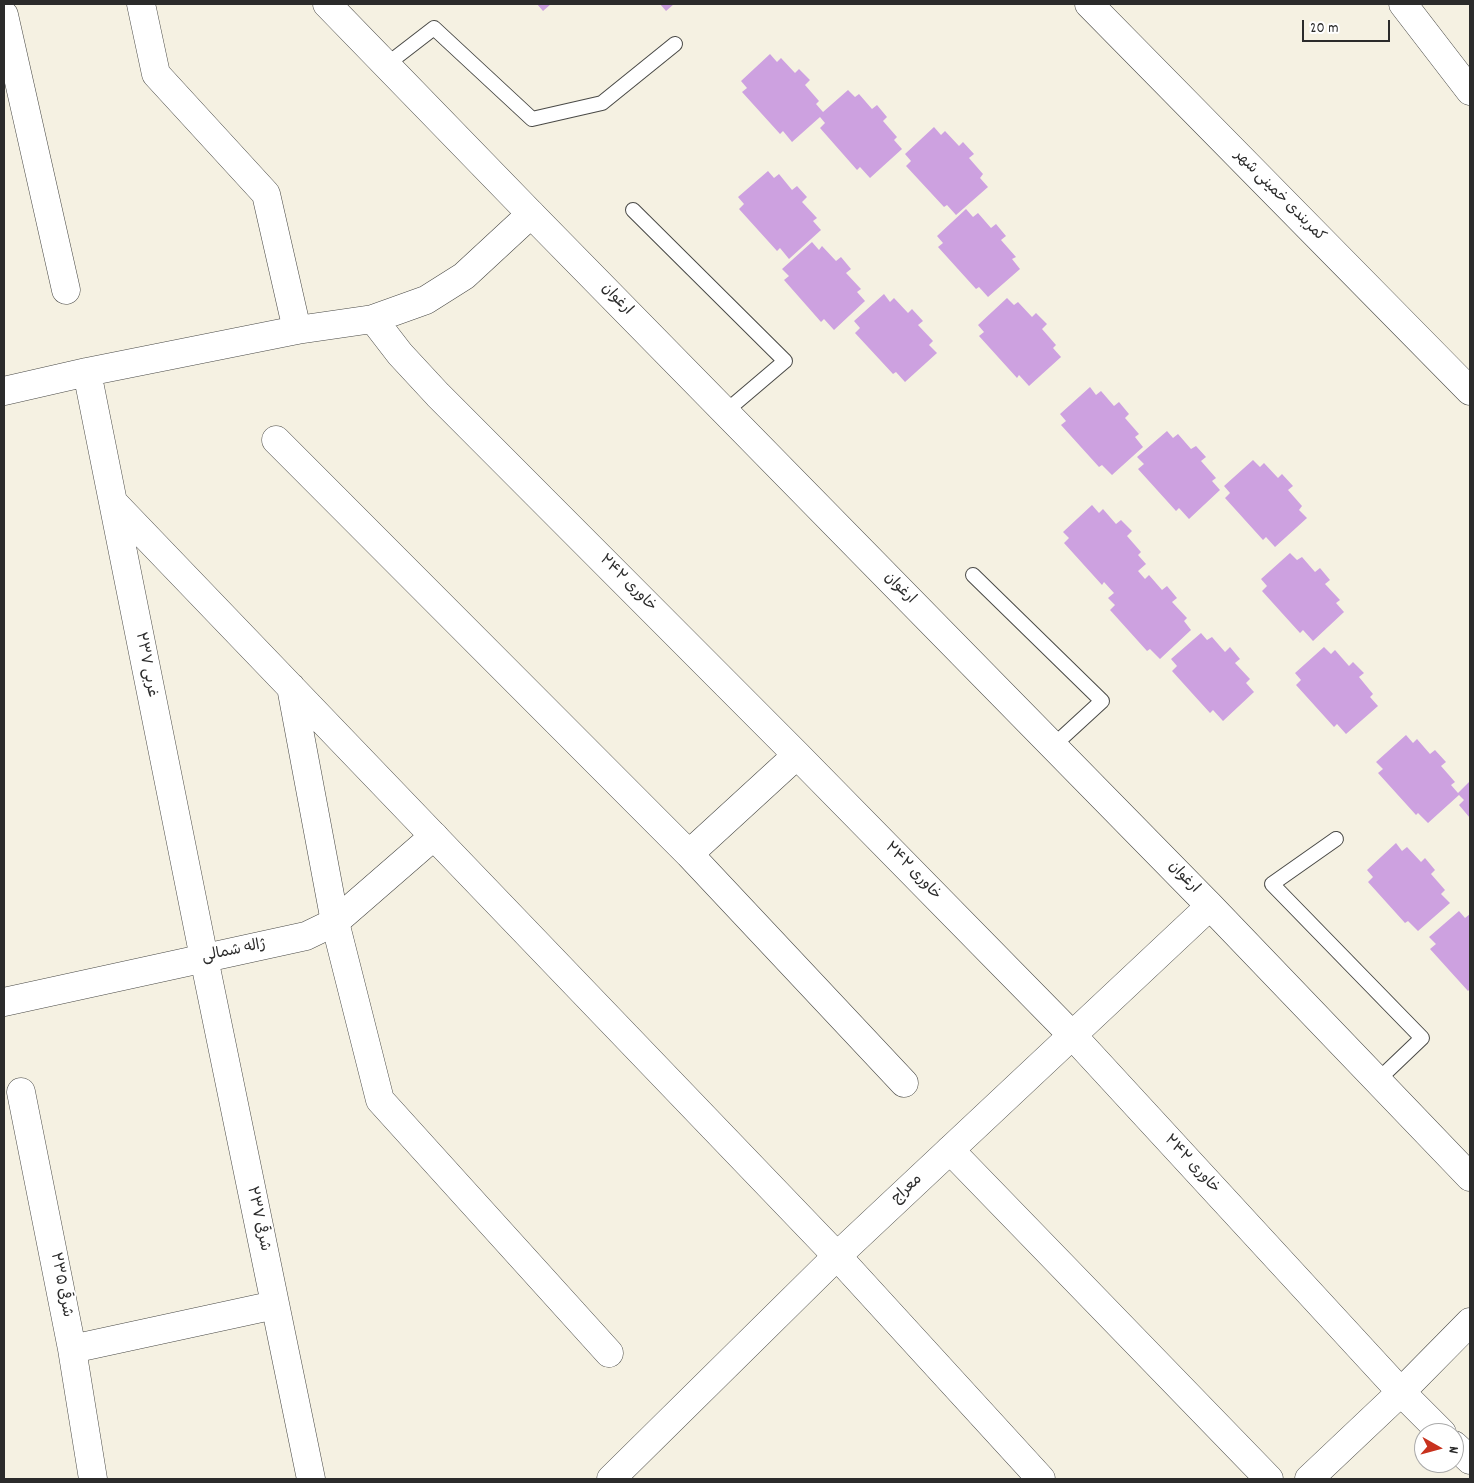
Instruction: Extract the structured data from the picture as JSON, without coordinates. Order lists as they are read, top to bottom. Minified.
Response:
{"streets":{"main road":["کمربندی خمینی شهر","ارغوان","۲۴۲ خاوری","۲۳۷ غربی","ژاله شمالی","معراج","۲۳۷ شرقی","۲۳۵ شرقی"]},"crossings":[["ارغوان","معراج"],["۲۴۲ خاوری","معراج"],["۲۳۷ غربی","ژاله شمالی"],["۲۳۷ غربی","۲۳۷ شرقی"],["ژاله شمالی","۲۳۷ شرقی"]],"scale_bar":"20 m","north":"right"}
